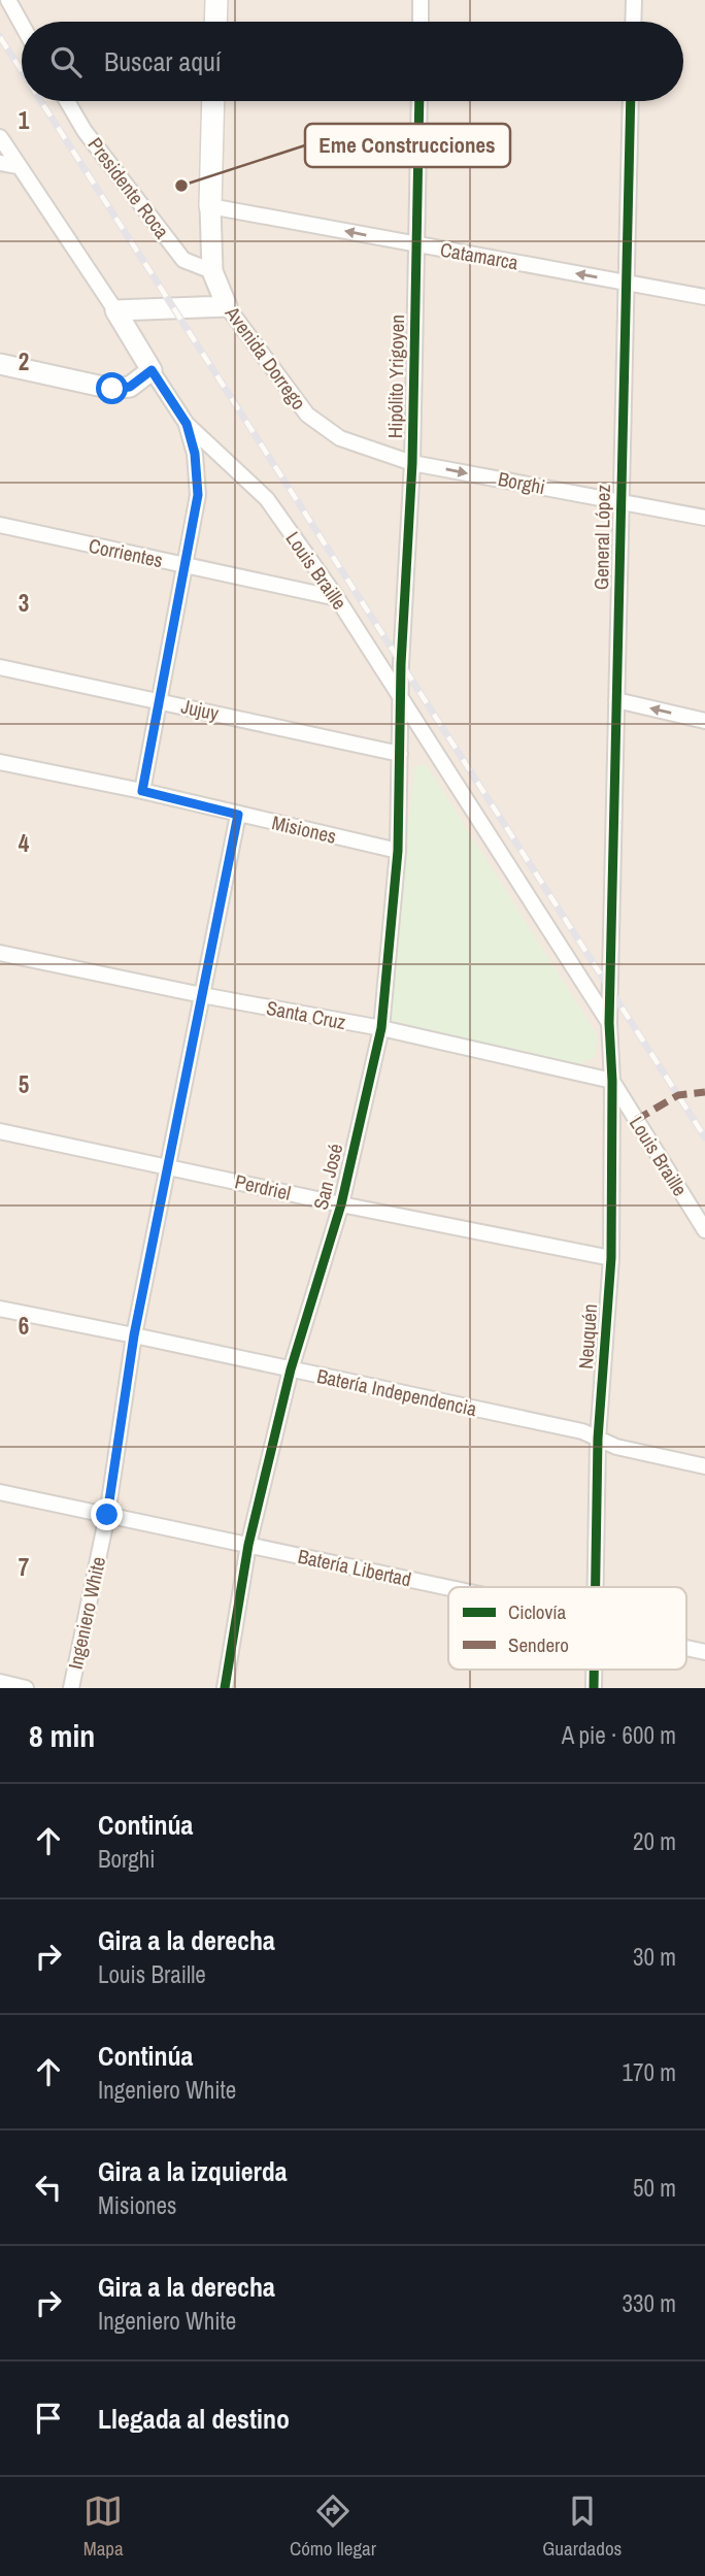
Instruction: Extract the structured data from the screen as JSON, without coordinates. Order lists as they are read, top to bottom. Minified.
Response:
{"streets":{"main road":["Avenida Dorrego"],"street":["Presidente Roca","Catamarca","Hipólito Yrigoyen","Borghi","General López","Corrientes","Louis Braille","Jujuy","Misiones","Santa Cruz","San José","Perdriel","Neuquén","Batería Independencia","Batería Libertad","Ingeniero White"]},"crossings":[["Presidente Roca","Avenida Dorrego"],["Catamarca","Avenida Dorrego"],["Catamarca","Hipólito Yrigoyen"],["Catamarca","General López"],["Avenida Dorrego","Borghi"],["Hipólito Yrigoyen","Borghi"],["Hipólito Yrigoyen","San José"],["Borghi","General López"],["General López","Neuquén"],["Corrientes","Louis Braille"],["Louis Braille","Santa Cruz"],["Louis Braille","San José"],["Louis Braille","Neuquén"],["Jujuy","San José"],["Misiones","San José"],["Misiones","Ingeniero White"],["Santa Cruz","San José"],["Santa Cruz","Neuquén"],["Santa Cruz","Ingeniero White"],["San José","Perdriel"],["San José","Batería Independencia"],["San José","Batería Libertad"],["Perdriel","Neuquén"],["Perdriel","Ingeniero White"],["Neuquén","Batería Independencia"],["Batería Independencia","Ingeniero White"],["Batería Libertad","Ingeniero White"]],"one_way":["Catamarca","Borghi"],"places":["Eme Construcciones"],"legend":["Ciclovía","Sendero"],"page":{"search":"Buscar aquí","heading":["8 min","A pie · 600 m"],"list":[["Continúa","Borghi","20 m"],["Gira a la derecha","Louis Braille","30 m"],["Continúa","Ingeniero White","170 m"],["Gira a la izquierda","Misiones","50 m"],["Gira a la derecha","Ingeniero White","330 m"],"Llegada al destino"],"nav":["Mapa","Cómo llegar","Guardados"]},"grid":{"rows":["1","2","3","4","5","6","7"]}}
